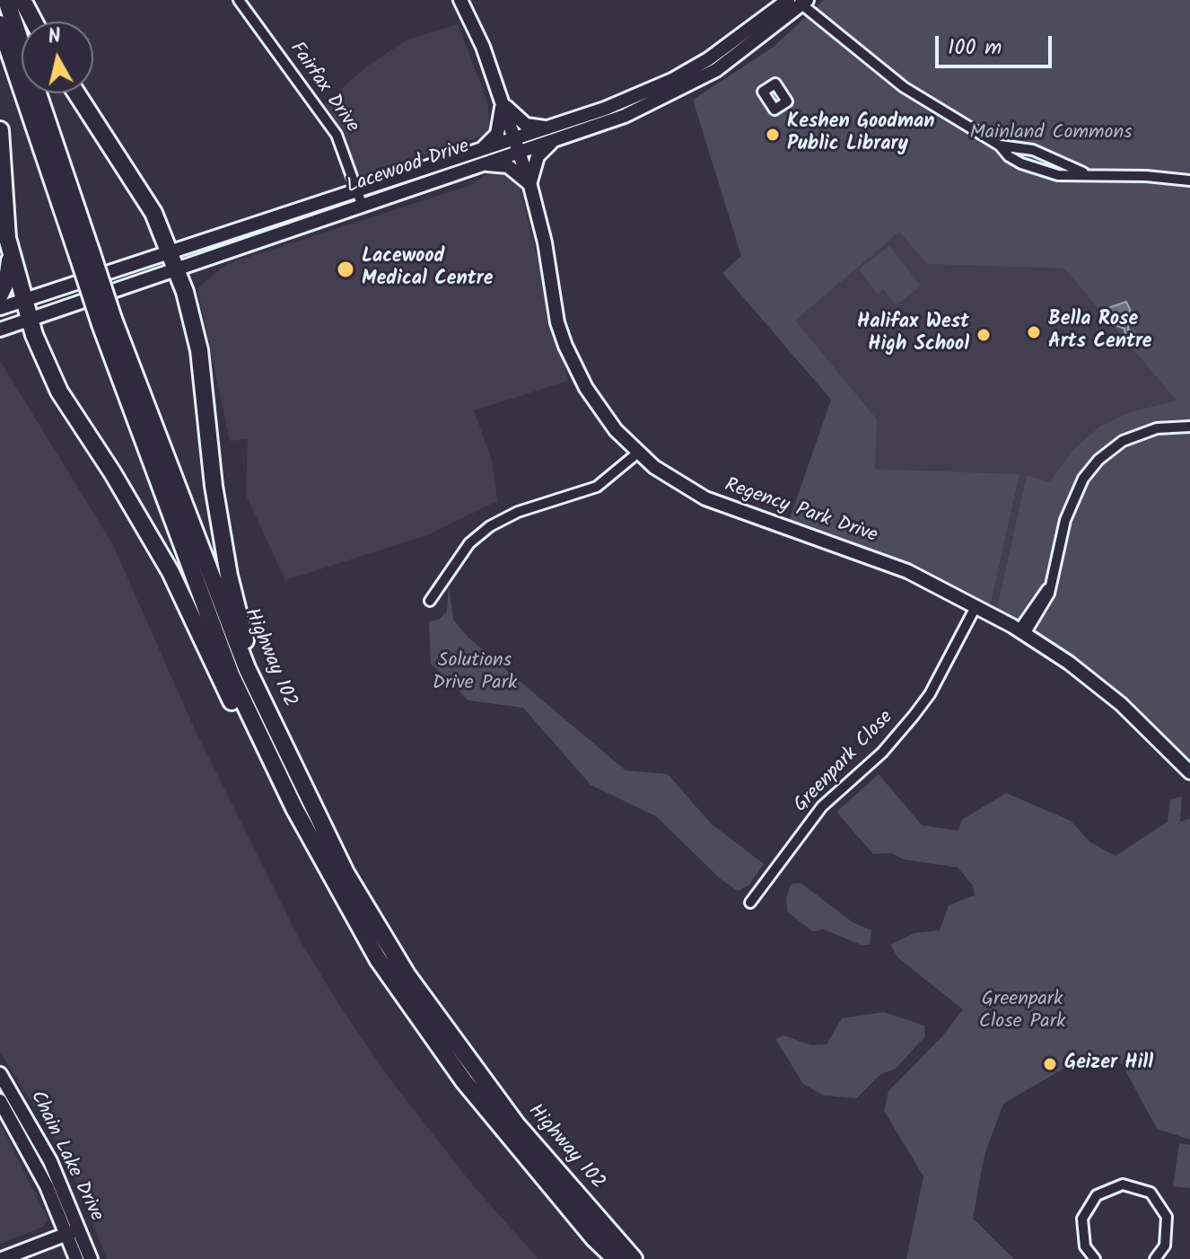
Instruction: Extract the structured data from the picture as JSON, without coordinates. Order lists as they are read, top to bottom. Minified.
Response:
{"streets":{"highway":["Highway 102"],"main road":["Lacewood Drive","Regency Park Drive","Chain Lake Drive"],"street":["Fairfax Drive","Greenpark Close"]},"crossings":[["Fairfax Drive","Lacewood Drive"],["Lacewood Drive","Regency Park Drive"],["Regency Park Drive","Greenpark Close"]],"parks":["Mainland Commons","Solutions Drive Park","Greenpark Close Park"],"places":["Keshen Goodman Public Library","Lacewood Medical Centre","Bella Rose Arts Centre","Halifax West High School","Geizer Hill"],"scale_bar":"100 m","north":"top"}
